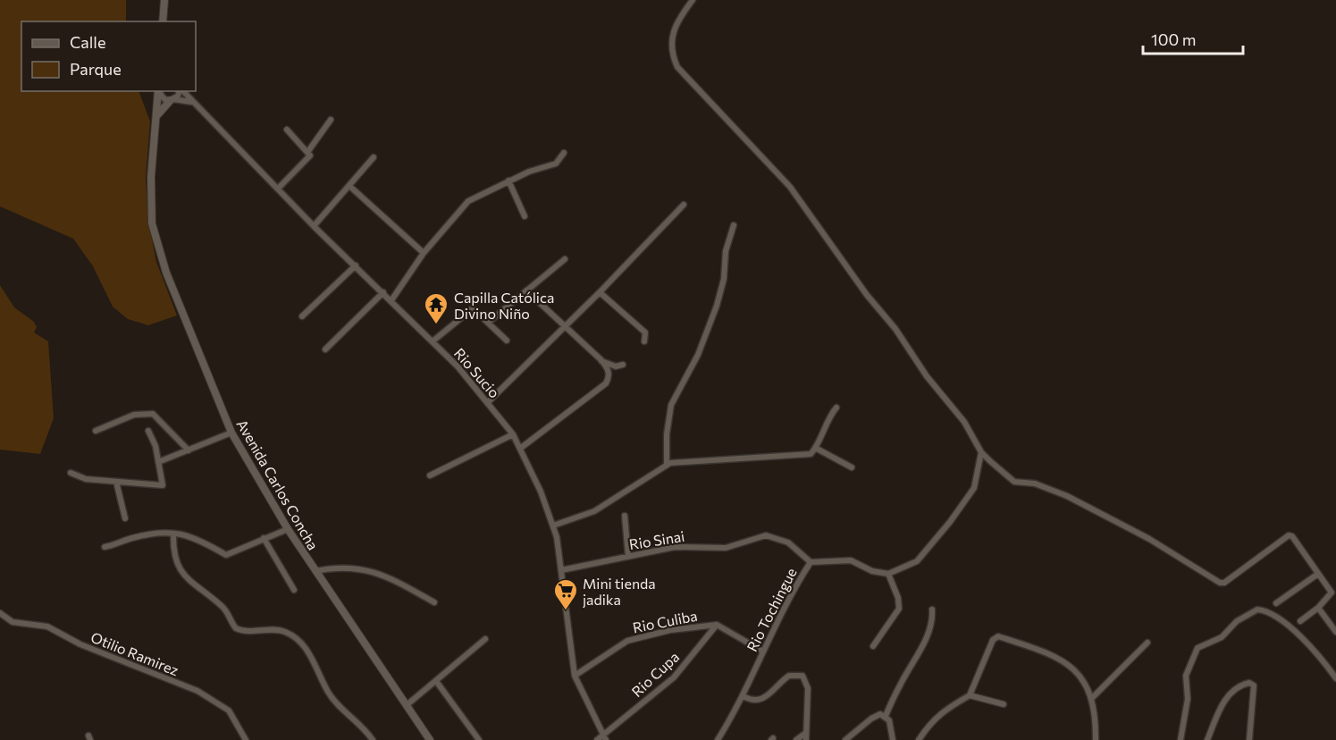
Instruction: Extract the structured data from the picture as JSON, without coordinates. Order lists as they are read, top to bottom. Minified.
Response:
{"streets":{"street":["Rio Sucio","Avenida Carlos Concha","Rio Sinai","Rio Tochingue","Rio Culiba","Otilio Ramirez","Rio Cupa"]},"crossings":[["Rio Sucio","Rio Sinai"],["Rio Sucio","Rio Culiba"],["Rio Sucio","Rio Cupa"],["Rio Sinai","Rio Tochingue"],["Rio Tochingue","Rio Culiba"],["Rio Culiba","Rio Cupa"]],"places":{"temple":["Capilla Católica Divino Niño"],"supermarket":["Mini tienda jadika"]},"legend":["Calle","Parque"],"scale_bar":"100 m"}
